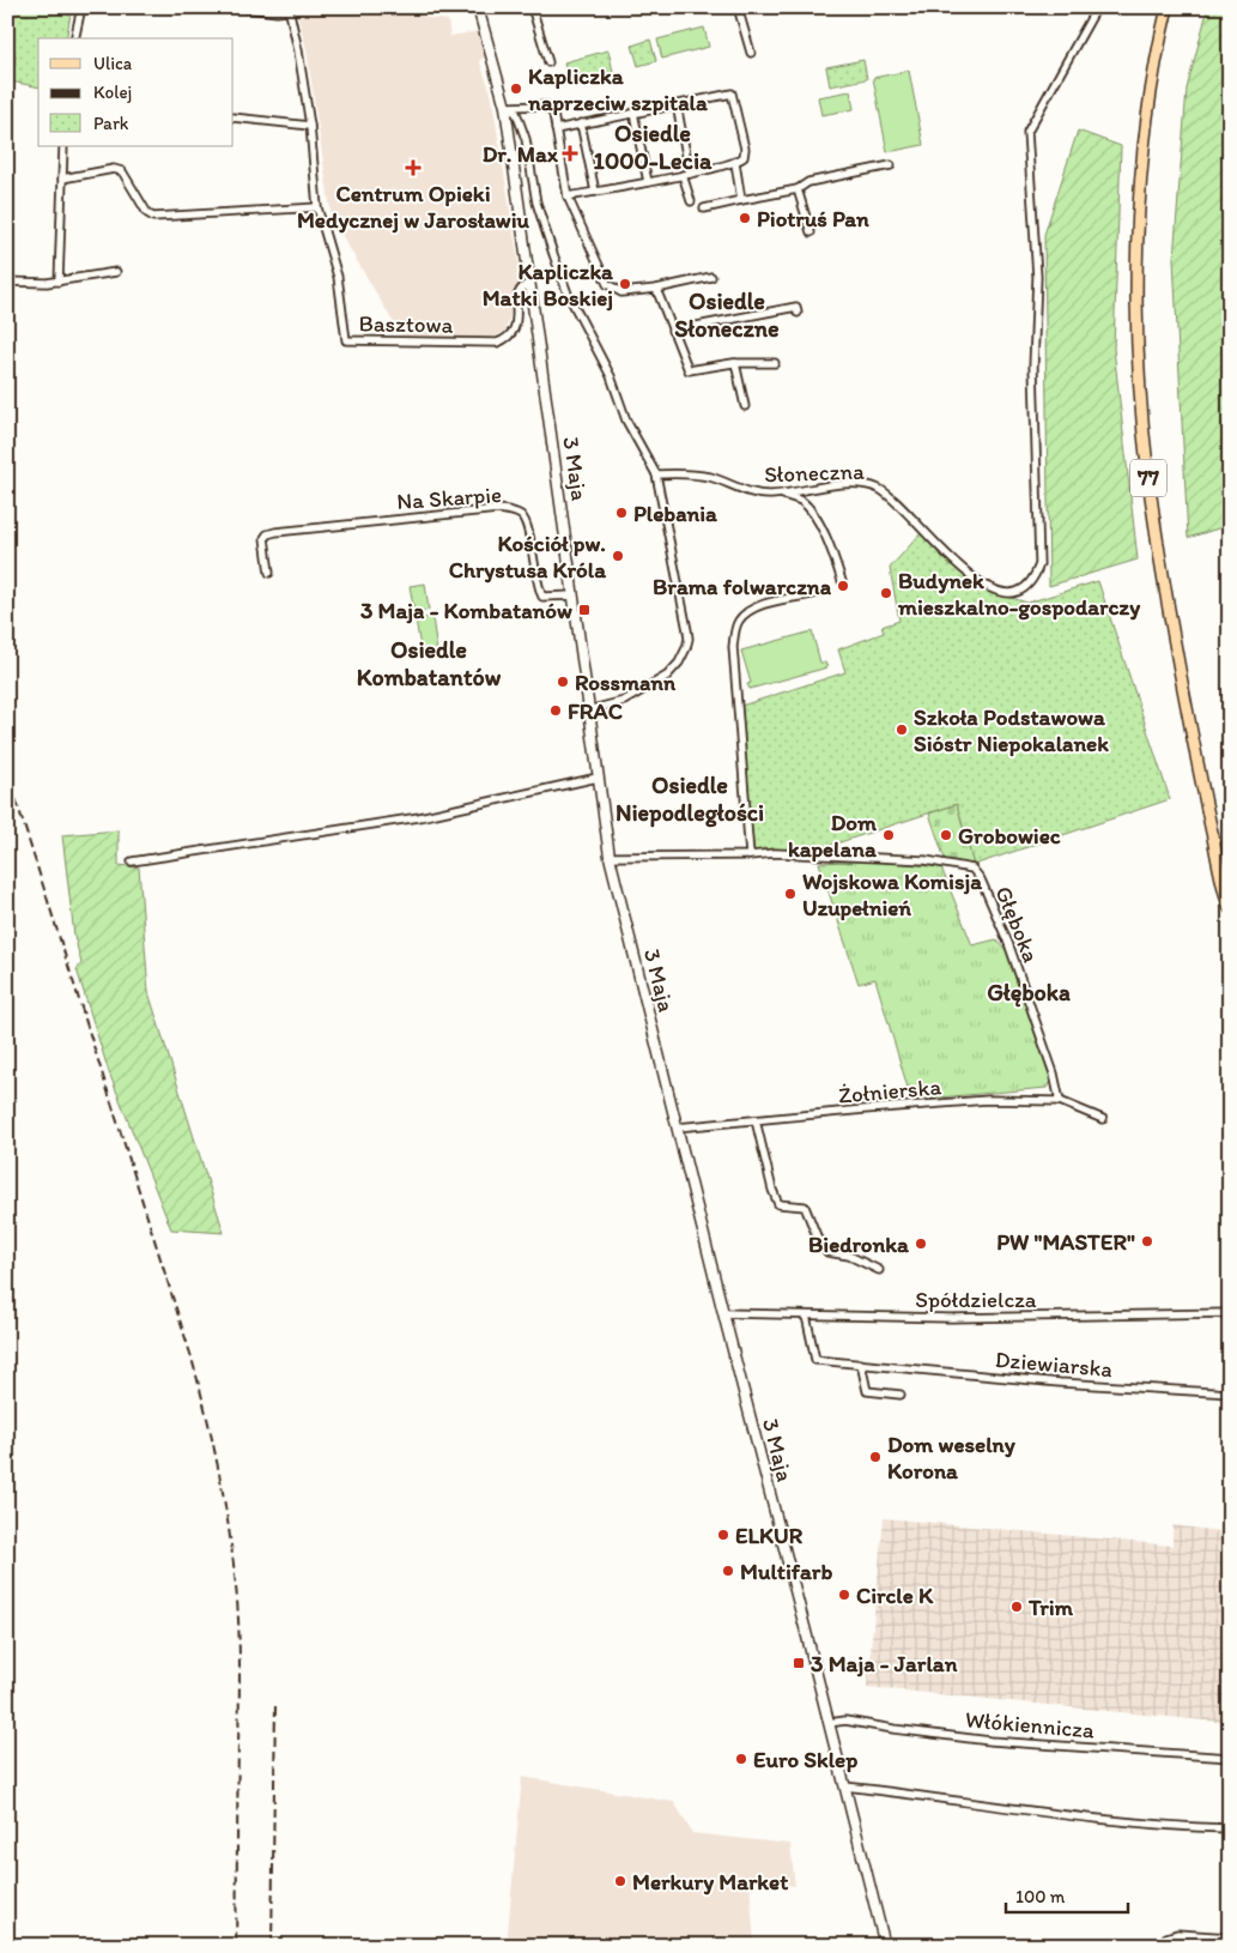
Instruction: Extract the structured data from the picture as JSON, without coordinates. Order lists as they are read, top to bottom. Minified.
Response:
{"streets":{"main road":["77"],"street":["Basztowa","3 Maja","Słoneczna","Na Skarpie","Głęboka","Żołnierska","Spółdzielcza","Dziewiarska","Włókiennicza"]},"crossings":[["Basztowa","3 Maja"],["3 Maja","Na Skarpie"],["3 Maja","Głęboka"],["3 Maja","Żołnierska"],["3 Maja","Spółdzielcza"],["3 Maja","Włókiennicza"],["Głęboka","Żołnierska"],["Spółdzielcza","Dziewiarska"]],"districts":["Osiedle 1000-Lecia","Osiedle Słoneczne","Osiedle Kombatantów","Osiedle Niepodległości","Głęboka"],"places":{"other":["Kapliczka naprzeciw szpitala","Piotruś Pan","Kapliczka Matki Boskiej","Plebania","Kościół pw. Chrystusa Króla","Brama folwarczna","Budynek mieszkalno-gospodarczy","Rossmann","FRAC","Szkoła Podstawowa Sióstr Niepokalanek","Dom kapelana","Grobowiec","Wojskowa Komisja Uzupełnień","PW \"MASTER\"","Biedronka","Dom weselny Korona","ELKUR","Multifarb","Circle K","Trim","Euro Sklep","Merkury Market"],"health":["Dr. Max","Centrum Opieki Medycznej w Jarosławiu"],"transit":["3 Maja - Kombatanów","3 Maja - Jarlan"]},"legend":["Ulica","Kolej","Park"],"scale_bar":"100 m"}
